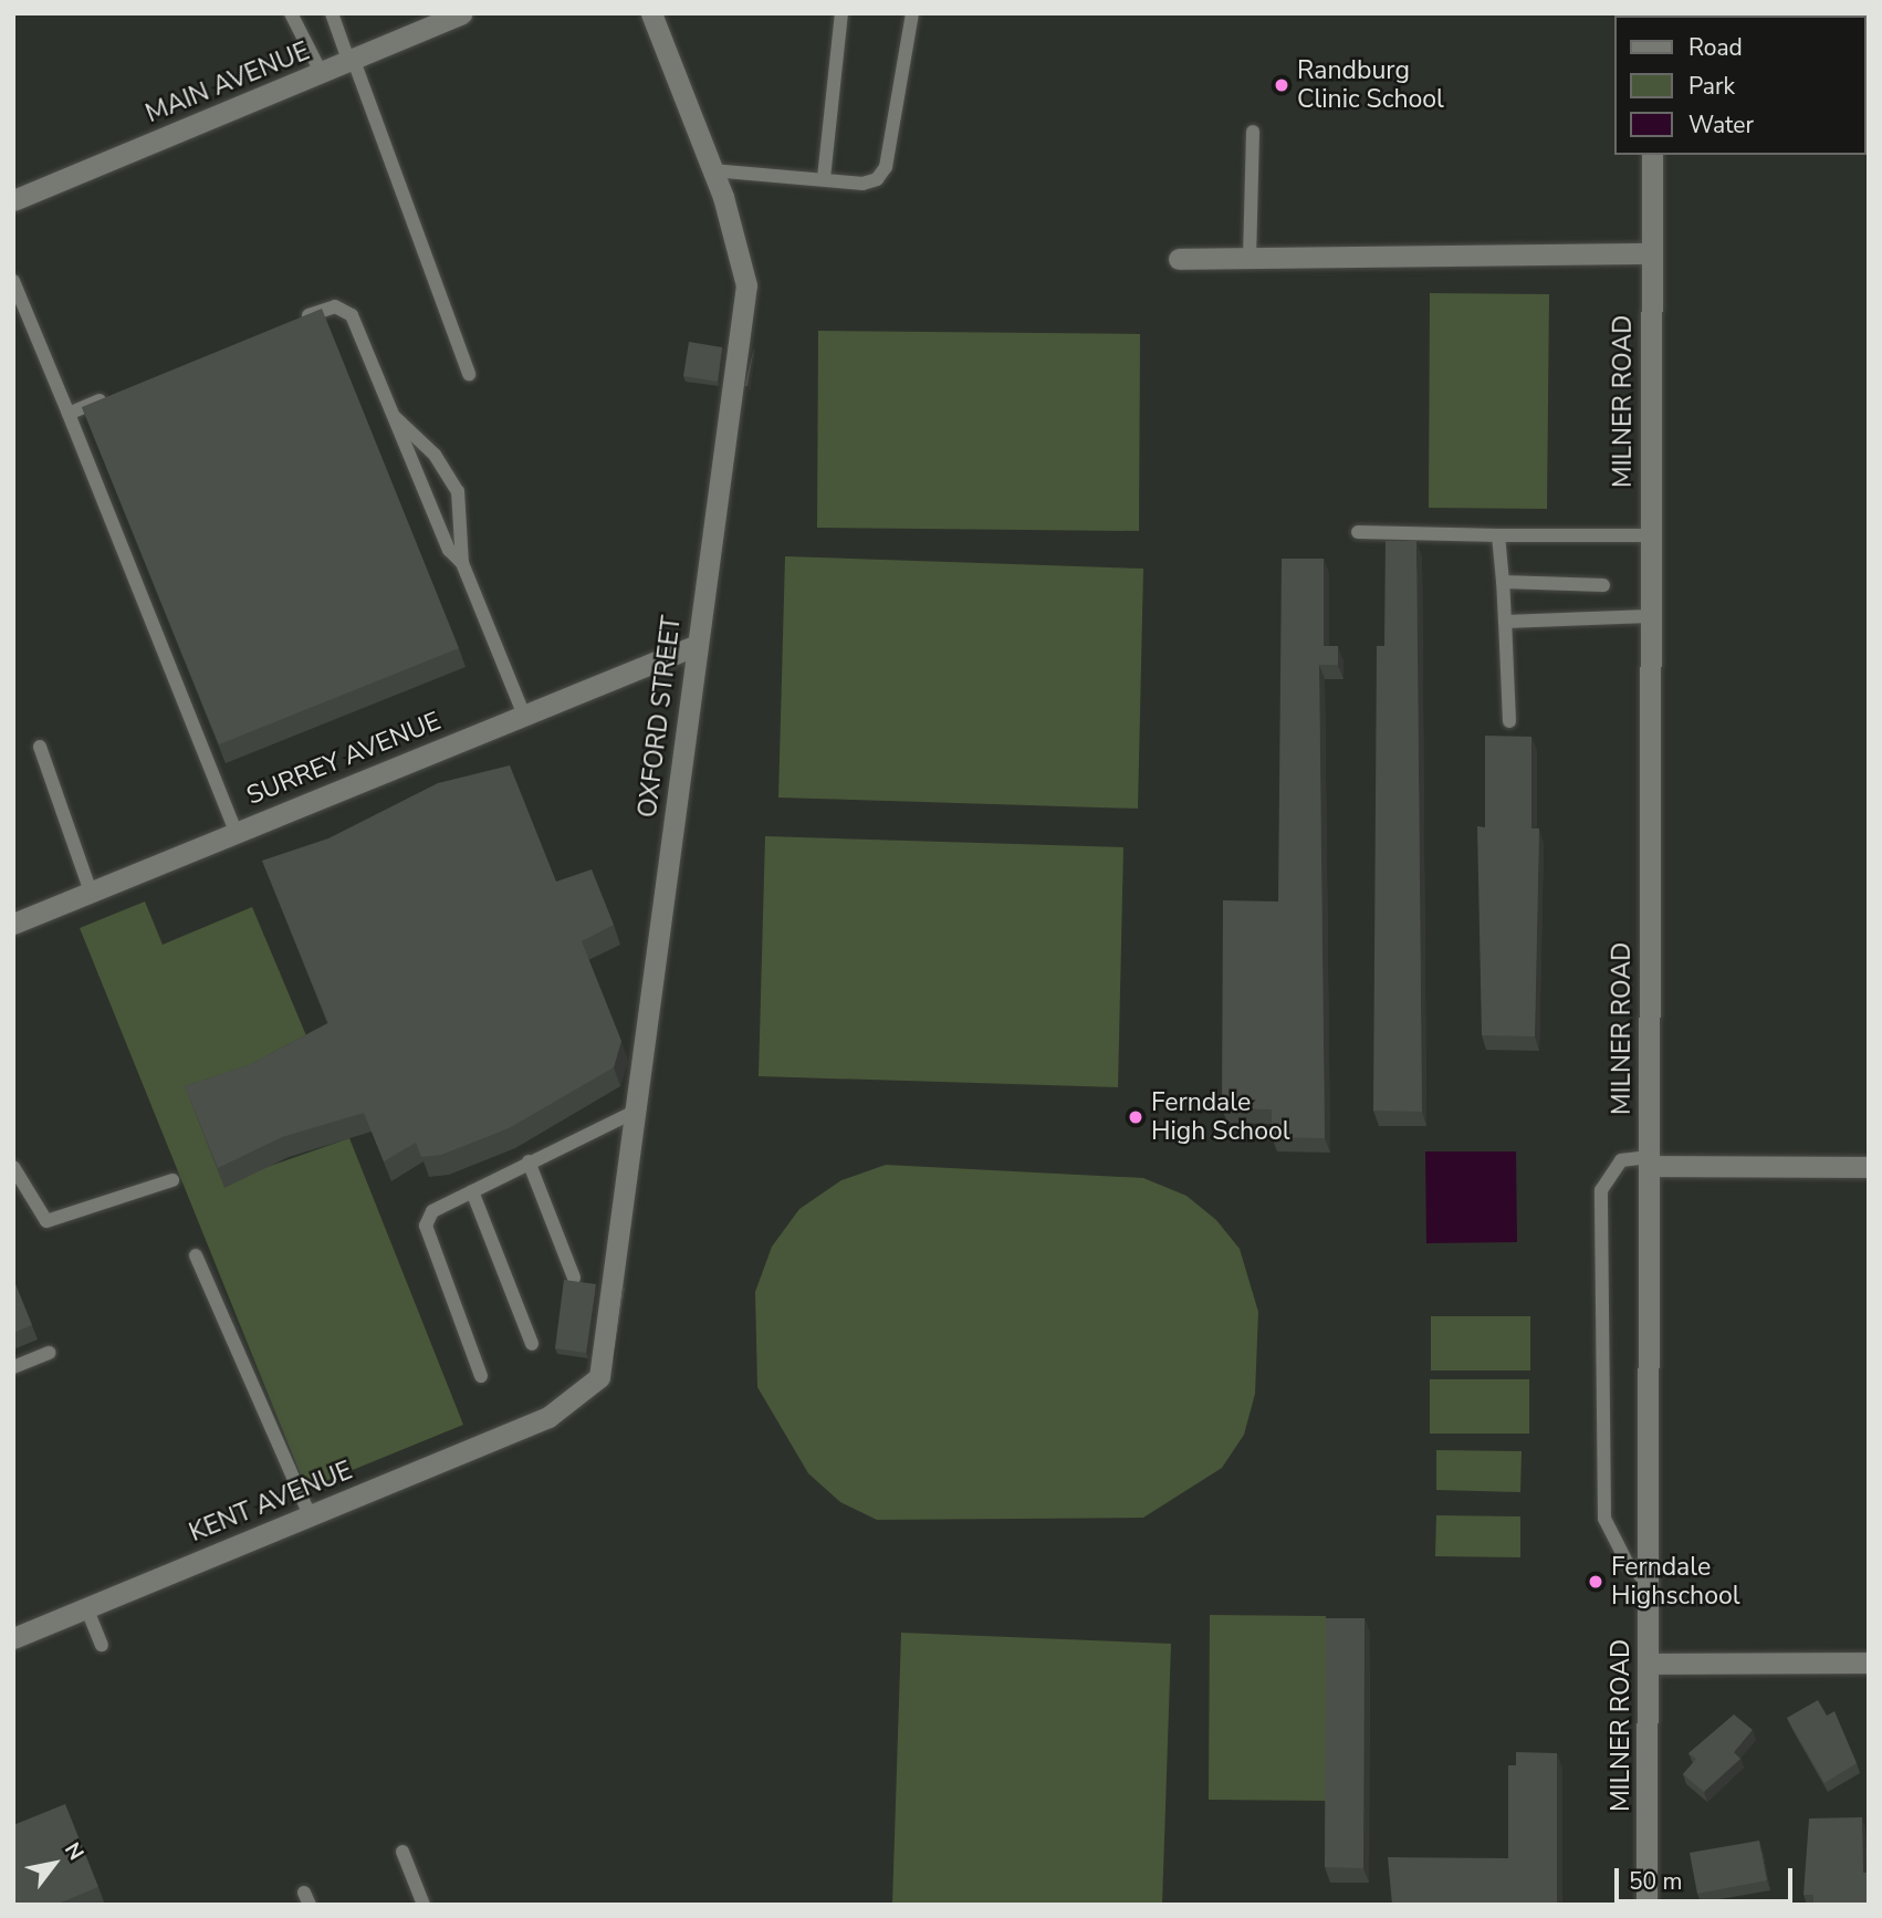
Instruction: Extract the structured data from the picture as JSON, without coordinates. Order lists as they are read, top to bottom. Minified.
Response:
{"streets":{"street":["MAIN AVENUE","MILNER ROAD","OXFORD STREET","SURREY AVENUE","KENT AVENUE"]},"crossings":[["OXFORD STREET","SURREY AVENUE"],["OXFORD STREET","KENT AVENUE"]],"places":["Randburg Clinic School","Ferndale High School","Ferndale Highschool"],"legend":["Road","Park","Water"],"scale_bar":"50 m","north":"top right"}
